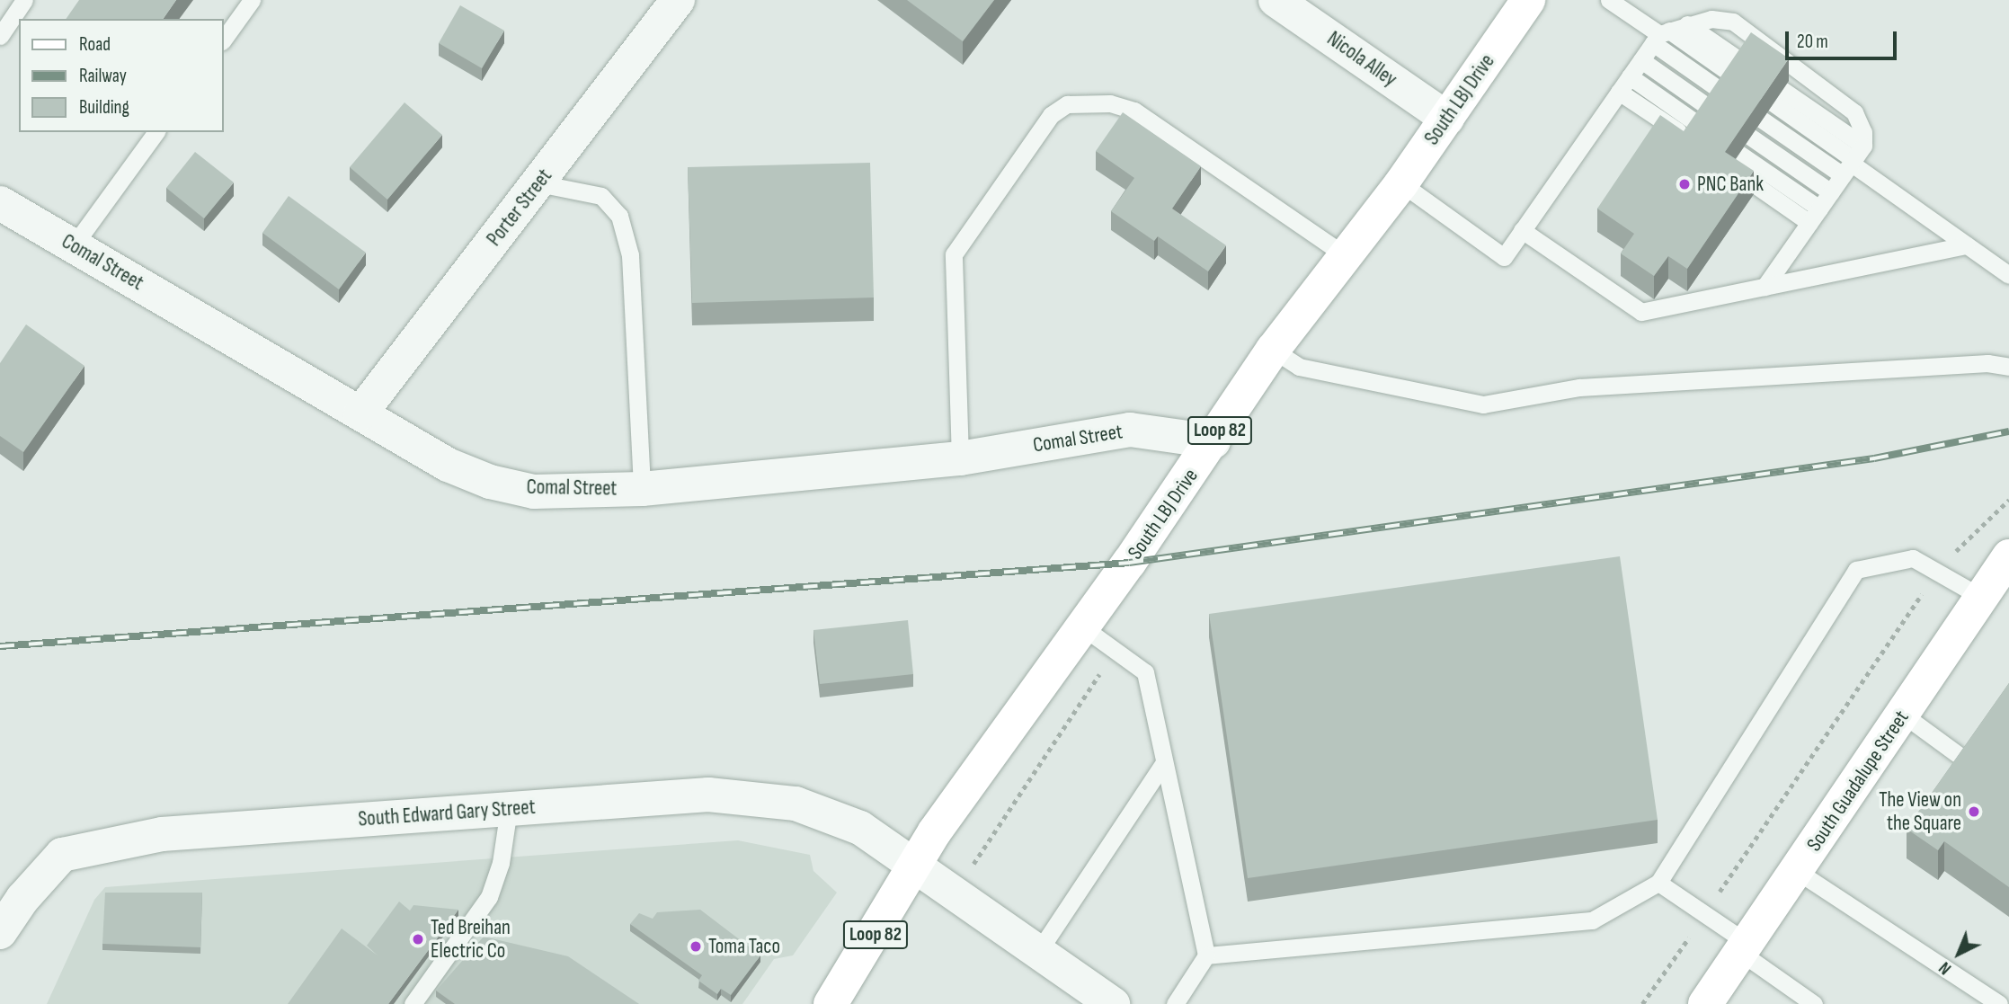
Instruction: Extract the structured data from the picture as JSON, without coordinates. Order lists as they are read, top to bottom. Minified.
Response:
{"streets":{"main road":["South LBJ Drive","Loop 82","South Guadalupe Street"],"street":["Nicola Alley","Porter Street","Comal Street","South Edward Gary Street"]},"crossings":[["Nicola Alley","South LBJ Drive"],["South LBJ Drive","Comal Street"],["South LBJ Drive","South Edward Gary Street"],["Porter Street","Comal Street"]],"places":["PNC Bank","The View on the Square","Ted Breihan Electric Co","Toma Taco"],"legend":["Road","Railway","Building"],"scale_bar":"20 m","north":"bottom left"}
